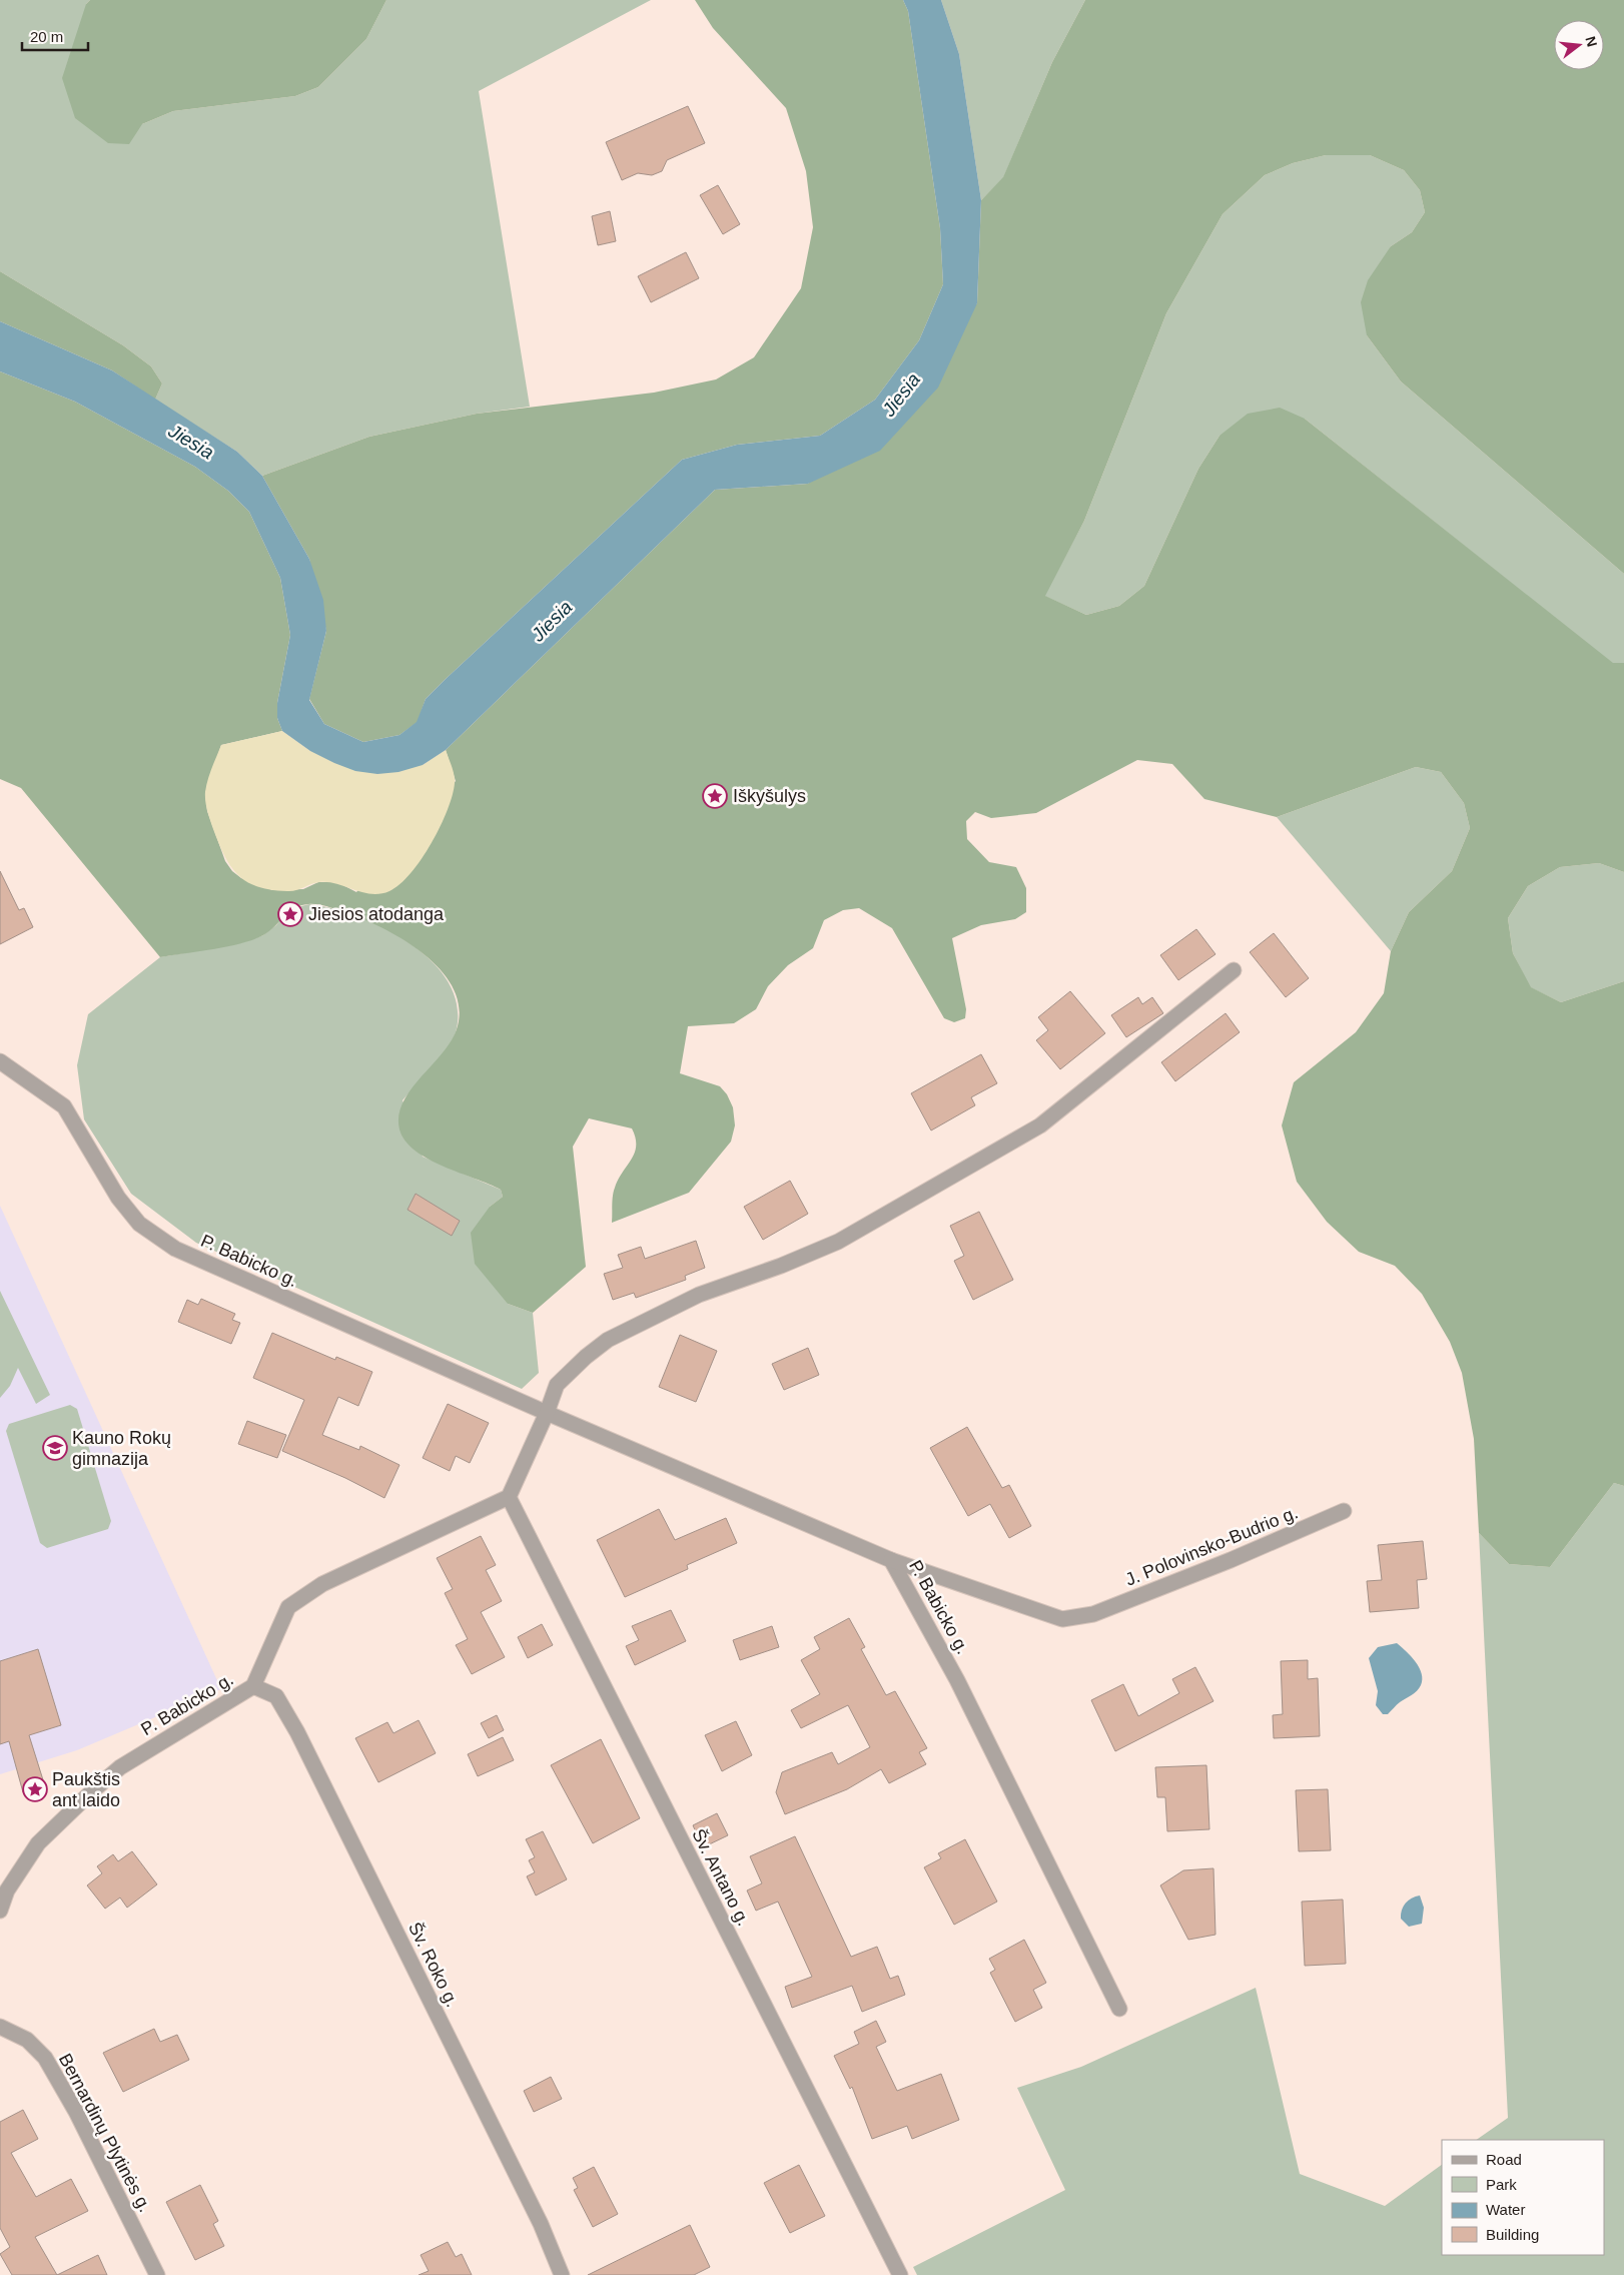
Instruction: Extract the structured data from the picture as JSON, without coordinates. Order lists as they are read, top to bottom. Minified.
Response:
{"streets":{"street":["P. Babicko g.","J. Polovinsko-Budrio g.","Šv. Antano g.","Šv. Roko g.","Bernardinų Plytinės g."]},"crossings":[["P. Babicko g.","J. Polovinsko-Budrio g."],["P. Babicko g.","Šv. Antano g."],["P. Babicko g.","Šv. Roko g."]],"water":["Jiesia"],"places":{"place":["Iškyšulys","Jiesios atodanga","Paukštis ant laido"],"school or university":["Kauno Rokų gimnazija"]},"legend":["Road","Park","Water","Building"],"scale_bar":"20 m","north":"right"}
